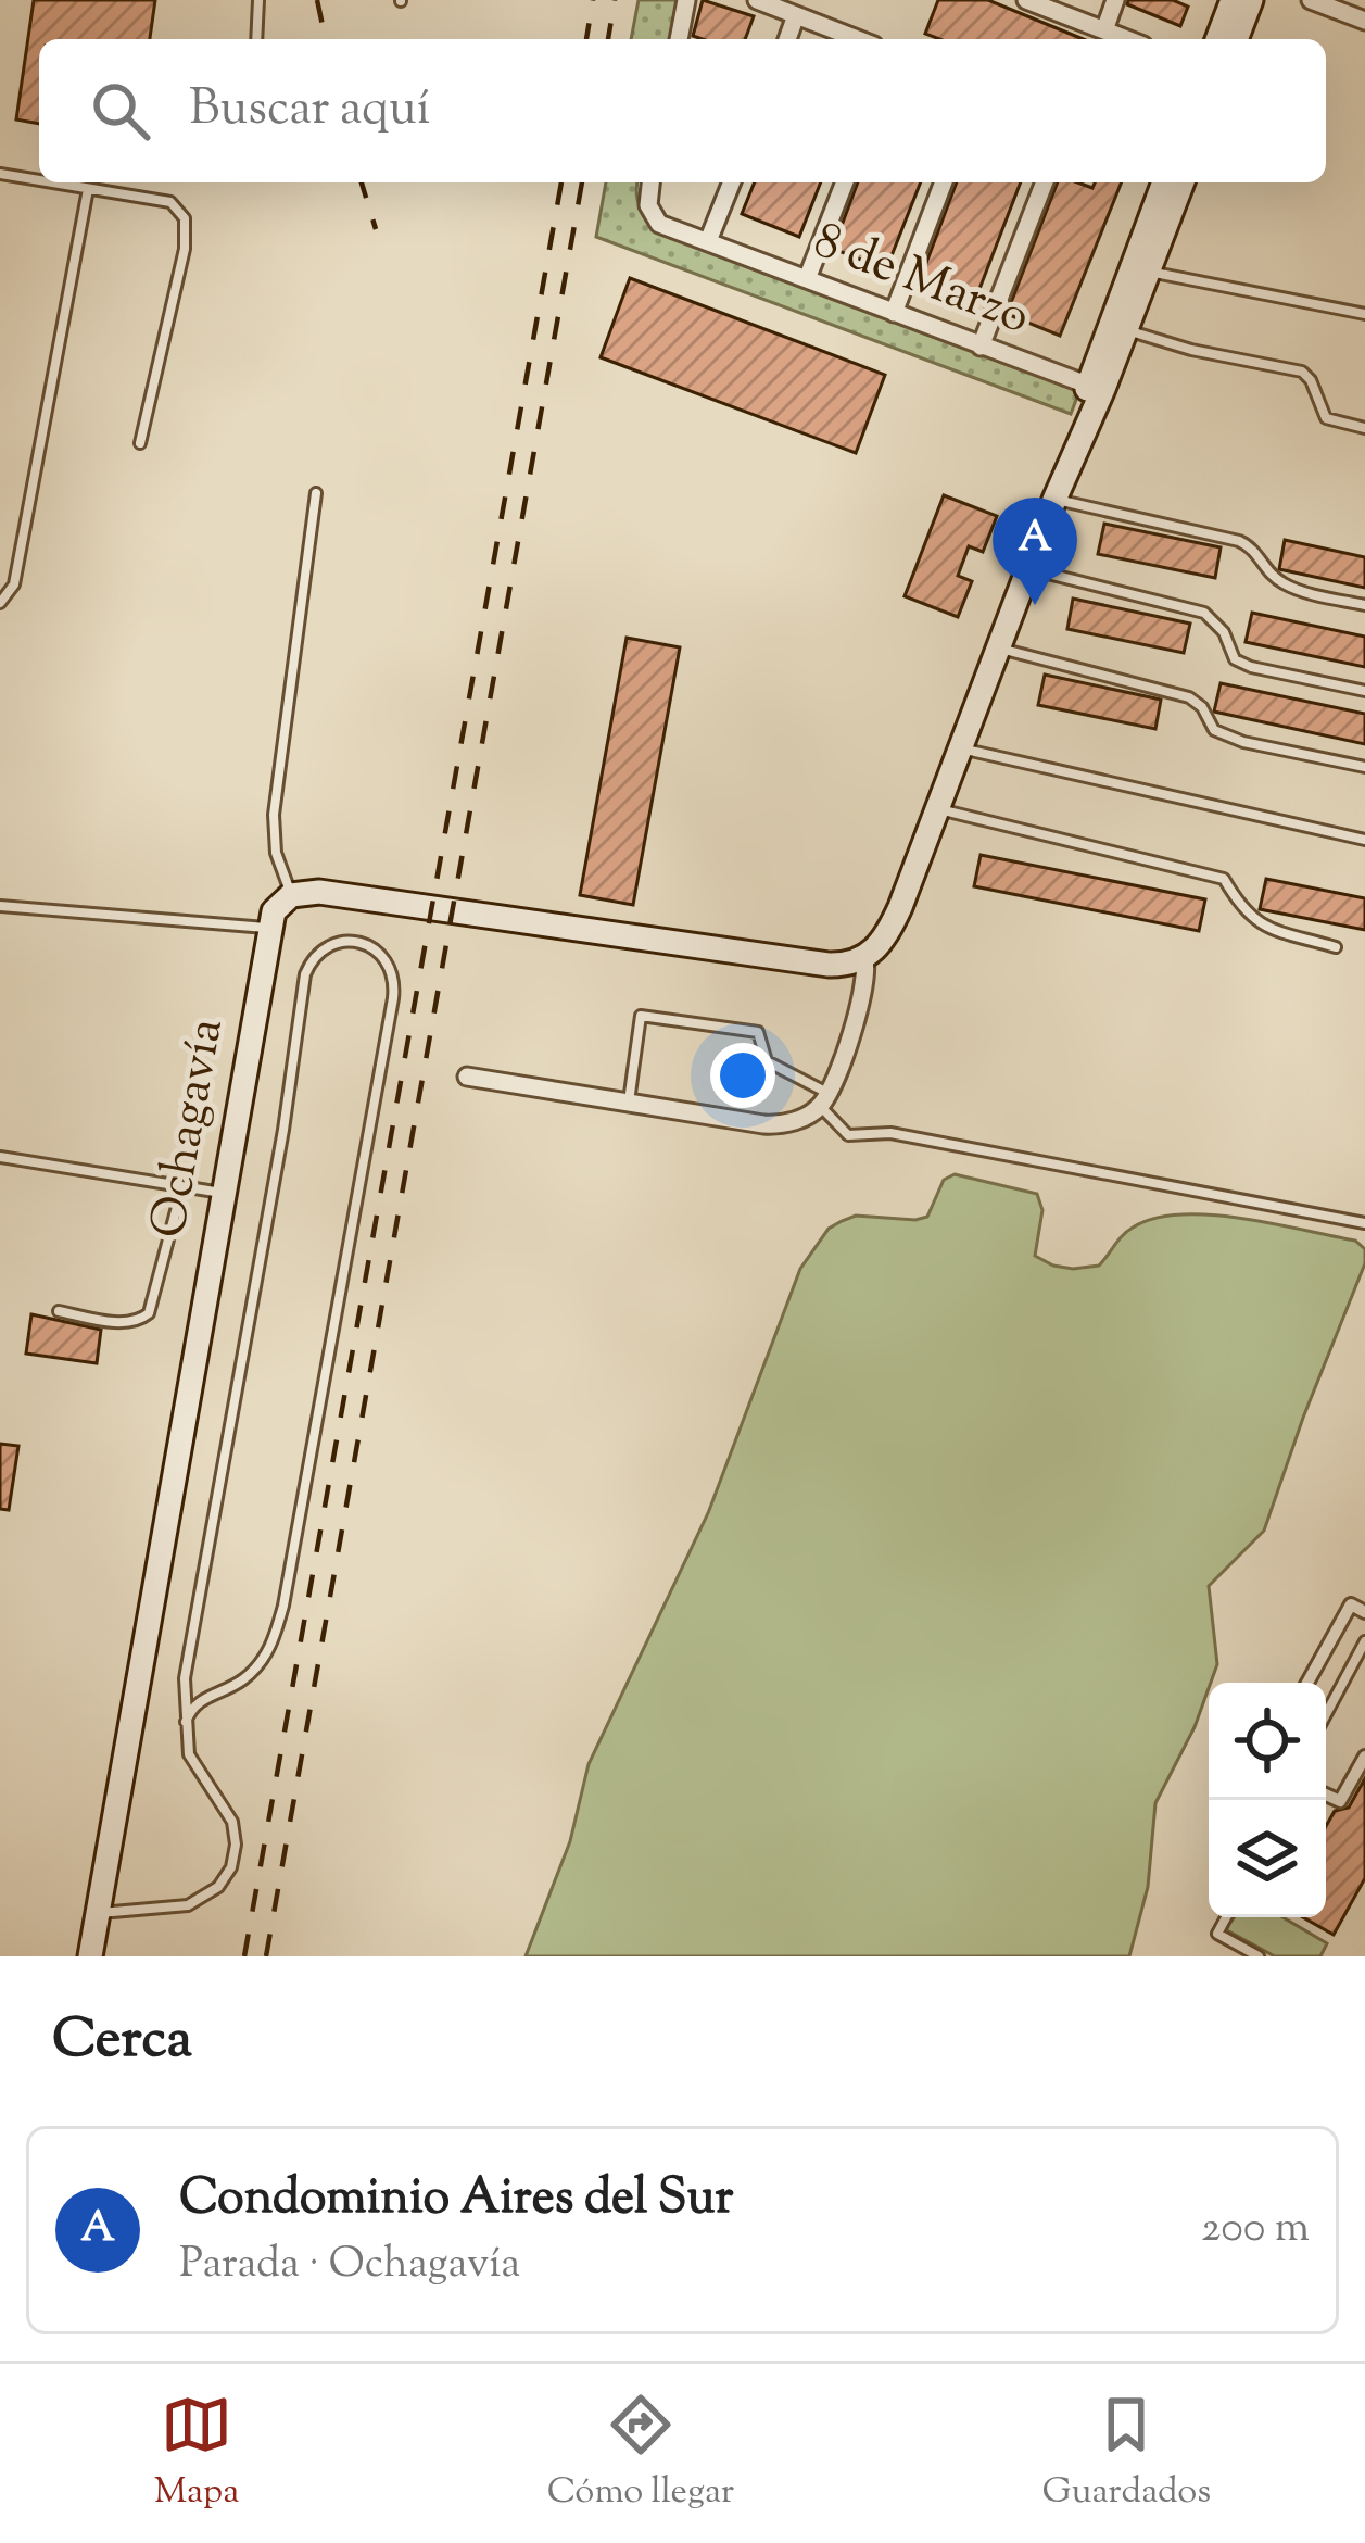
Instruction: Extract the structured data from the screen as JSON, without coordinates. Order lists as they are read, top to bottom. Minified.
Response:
{"streets":{"main road":["Ochagavía"],"street":["8 de Marzo"]},"page":{"search":"Buscar aquí","pins":"A","heading":"Cerca","list":[{"mark":"A","name":"Condominio Aires del Sur","note":"Parada · Ochagavía","value":"200 m"}],"nav":["Mapa","Cómo llegar","Guardados"]}}
